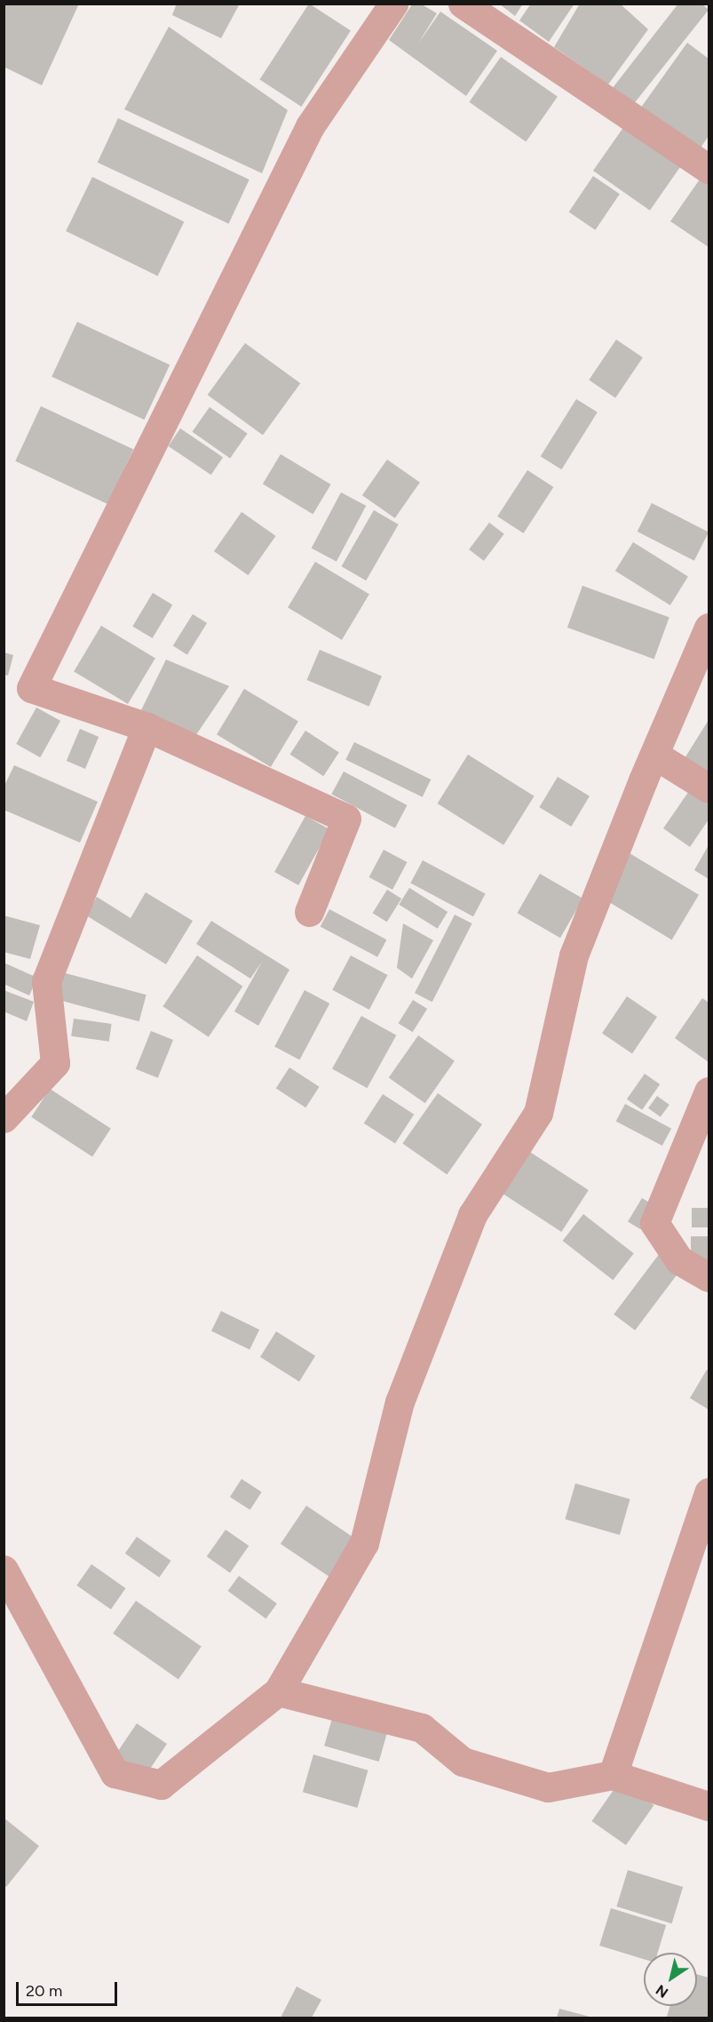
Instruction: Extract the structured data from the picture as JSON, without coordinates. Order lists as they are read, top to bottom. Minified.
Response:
{"scale_bar":"20 m","north":"bottom left"}
